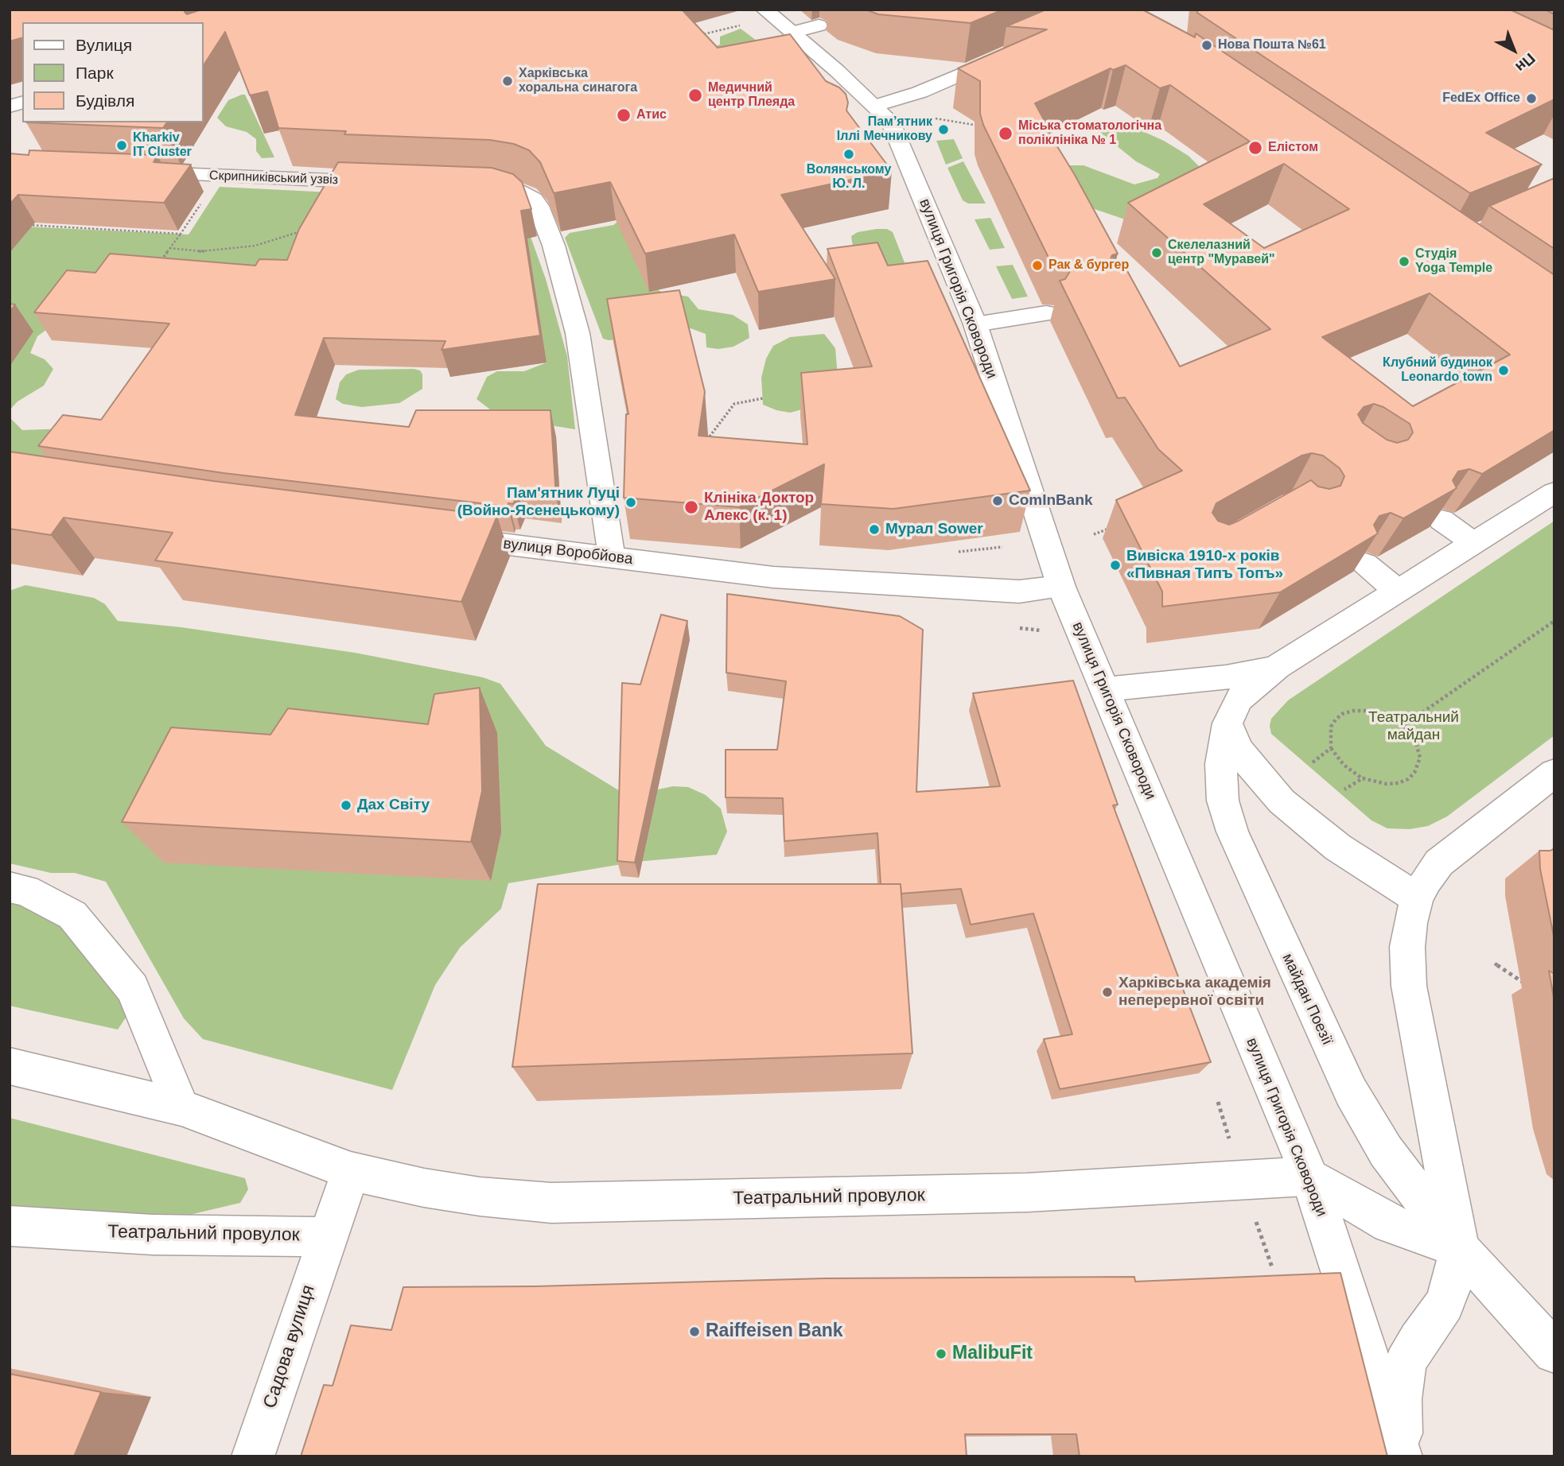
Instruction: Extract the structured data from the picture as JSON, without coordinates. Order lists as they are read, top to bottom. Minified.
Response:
{"streets":{"street":["Скрипниківський узвіз","вулиця Григорія Сковороди","вулиця Воробйова","майдан Поезії","Театральний провулок","Садова вулиця"]},"crossings":[["вулиця Григорія Сковороди","вулиця Воробйова"],["вулиця Григорія Сковороди","майдан Поезії"],["вулиця Григорія Сковороди","Театральний провулок"],["майдан Поезії","Театральний провулок"],["Театральний провулок","Садова вулиця"]],"parks":["Театральний майдан"],"places":["Нова Пошта №61","Харківська хоральна синагога","Медичний центр Плеяда","FedEx Office","Атис","Пам’ятник Іллі Мечникову","Міська стоматологічна поліклініка № 1","Kharkiv IT Cluster","Елістом","Волянському Ю. Л.","Скелелазний центр \"Муравей\"","Студiя Yoga Temple","Рак & бургер","Клубний будинок Leonardo town","ComInBank","Пам'ятник Луці (Войно-Ясенецькому)","Клініка Доктор Алекс (к. 1)","Мурал Sower","Вивіска 1910-х років «Пивная Типъ Топъ»","Дах Світу","Харківська академія неперервної освіти","Raiffeisen Bank","MalibuFit"],"legend":["Вулиця","Парк","Будівля"],"north":"bottom right"}
